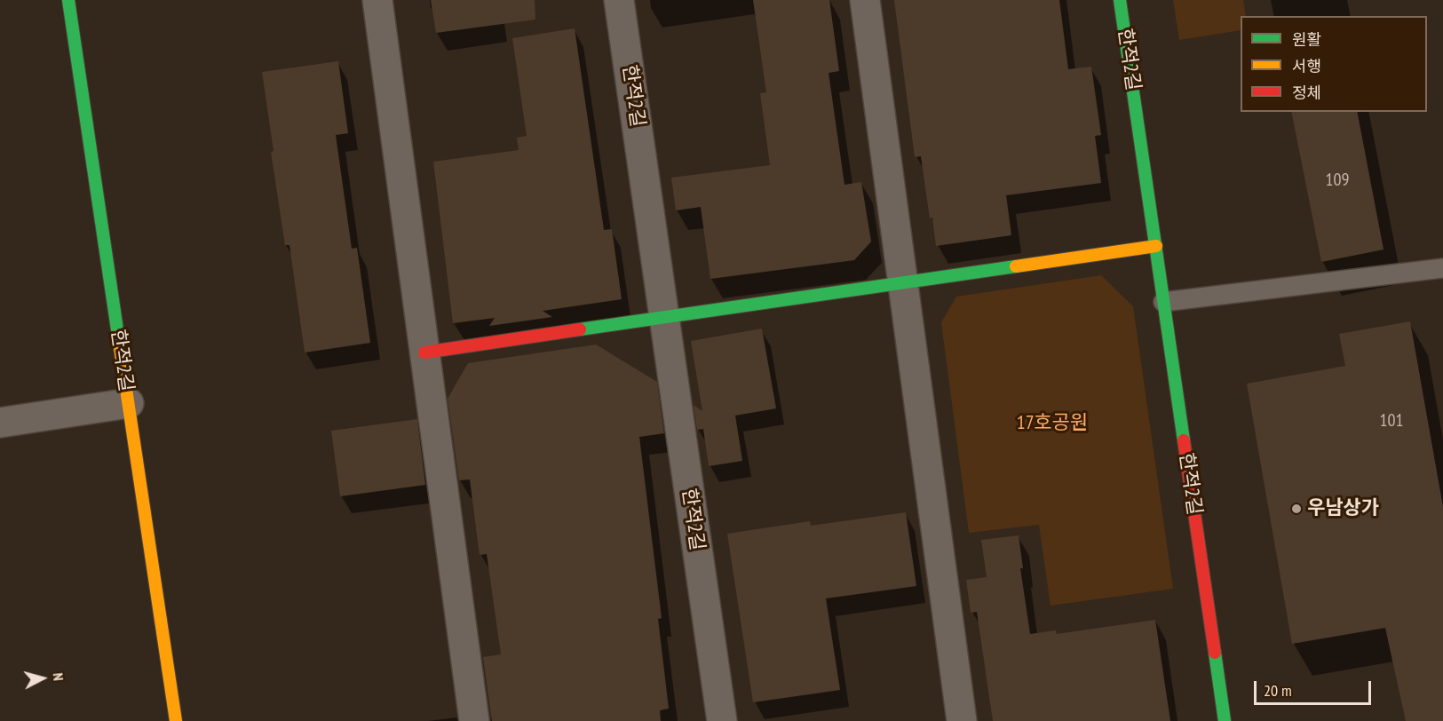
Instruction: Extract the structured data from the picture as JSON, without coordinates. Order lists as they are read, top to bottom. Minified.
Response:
{"streets":{"street":["한적2길"]},"parks":["17호공원"],"places":["우남상가"],"house_numbers":["109","101"],"legend":["원활","서행","정체"],"scale_bar":"20 m","north":"right"}
